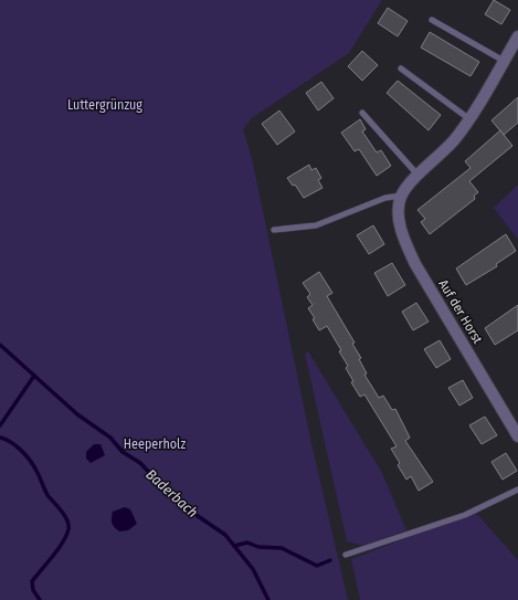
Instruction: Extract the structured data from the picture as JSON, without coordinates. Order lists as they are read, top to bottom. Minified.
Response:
{"streets":{"street":["Auf der Horst"]},"water":["Baderbach"],"parks":["Luttergrünzug","Heeperholz"]}
